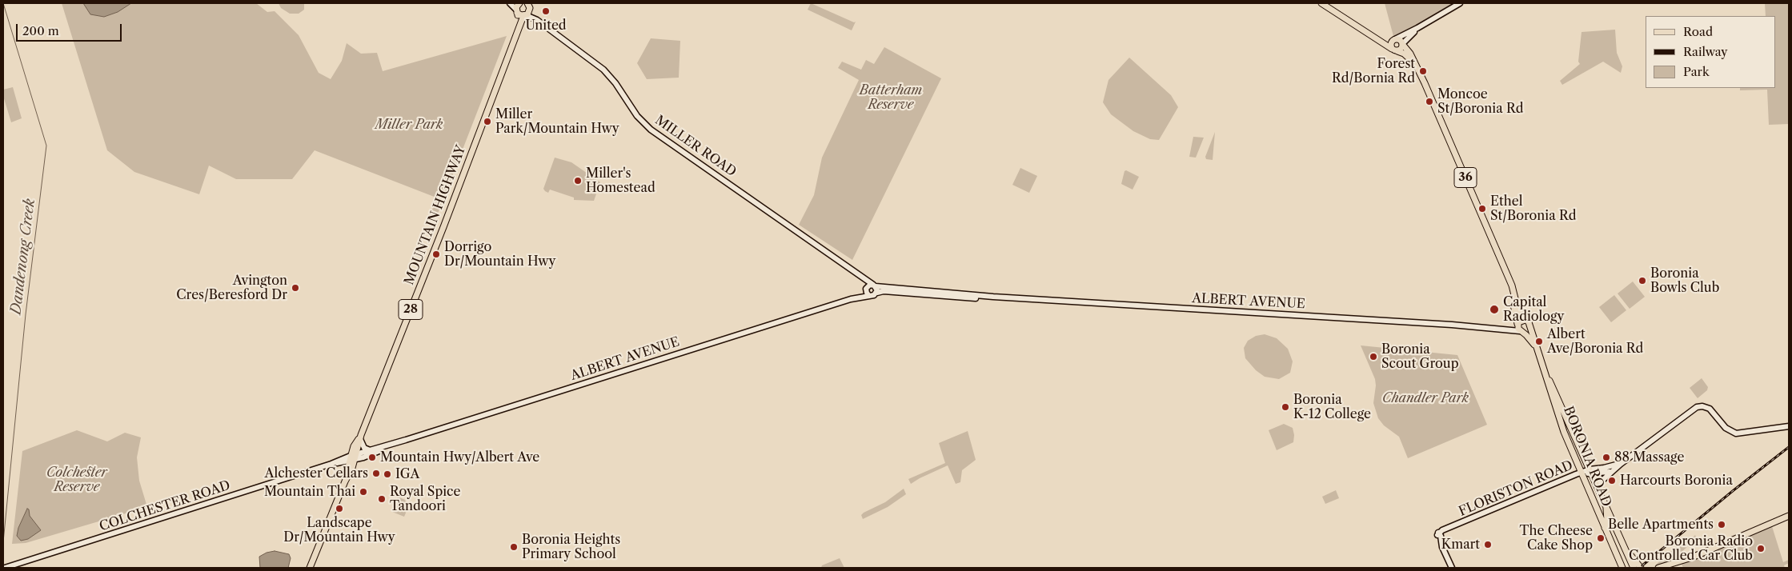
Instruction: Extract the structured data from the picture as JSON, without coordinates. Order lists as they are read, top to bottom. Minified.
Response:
{"streets":{"main road":["MILLER ROAD","36","MOUNTAIN HIGHWAY","ALBERT AVENUE","28","BORONIA ROAD","FLORISTON ROAD","COLCHESTER ROAD"]},"crossings":[["MILLER ROAD","MOUNTAIN HIGHWAY"],["MILLER ROAD","ALBERT AVENUE"],["36","ALBERT AVENUE"],["36","BORONIA ROAD"],["MOUNTAIN HIGHWAY","ALBERT AVENUE"],["MOUNTAIN HIGHWAY","COLCHESTER ROAD"],["ALBERT AVENUE","BORONIA ROAD"],["ALBERT AVENUE","COLCHESTER ROAD"],["BORONIA ROAD","FLORISTON ROAD"]],"water":["Dandenong Creek"],"parks":["Batterham Reserve","Miller Park","Chandler Park","Colchester Reserve"],"places":["United","Forest Rd/Bornia Rd","Moncoe St/Boronia Rd","Miller Park/Mountain Hwy","Miller's Homestead","Ethel St/Boronia Rd","Dorrigo Dr/Mountain Hwy","Boronia Bowls Club","Avington Cres/Beresford Dr","Capital Radiology","Albert Ave/Boronia Rd","Boronia Scout Group","Boronia K-12 College","Mountain Hwy/Albert Ave","88 Massage","Alchester Cellars","IGA","Harcourts Boronia","Mountain Thai","Royal Spice Tandoori","Landscape Dr/Mountain Hwy","Belle Apartments","The Cheese Cake Shop","Kmart","Boronia Heights Primary School","Boronia Radio Controlled Car Club"],"legend":["Road","Railway","Park"],"scale_bar":"200 m"}
